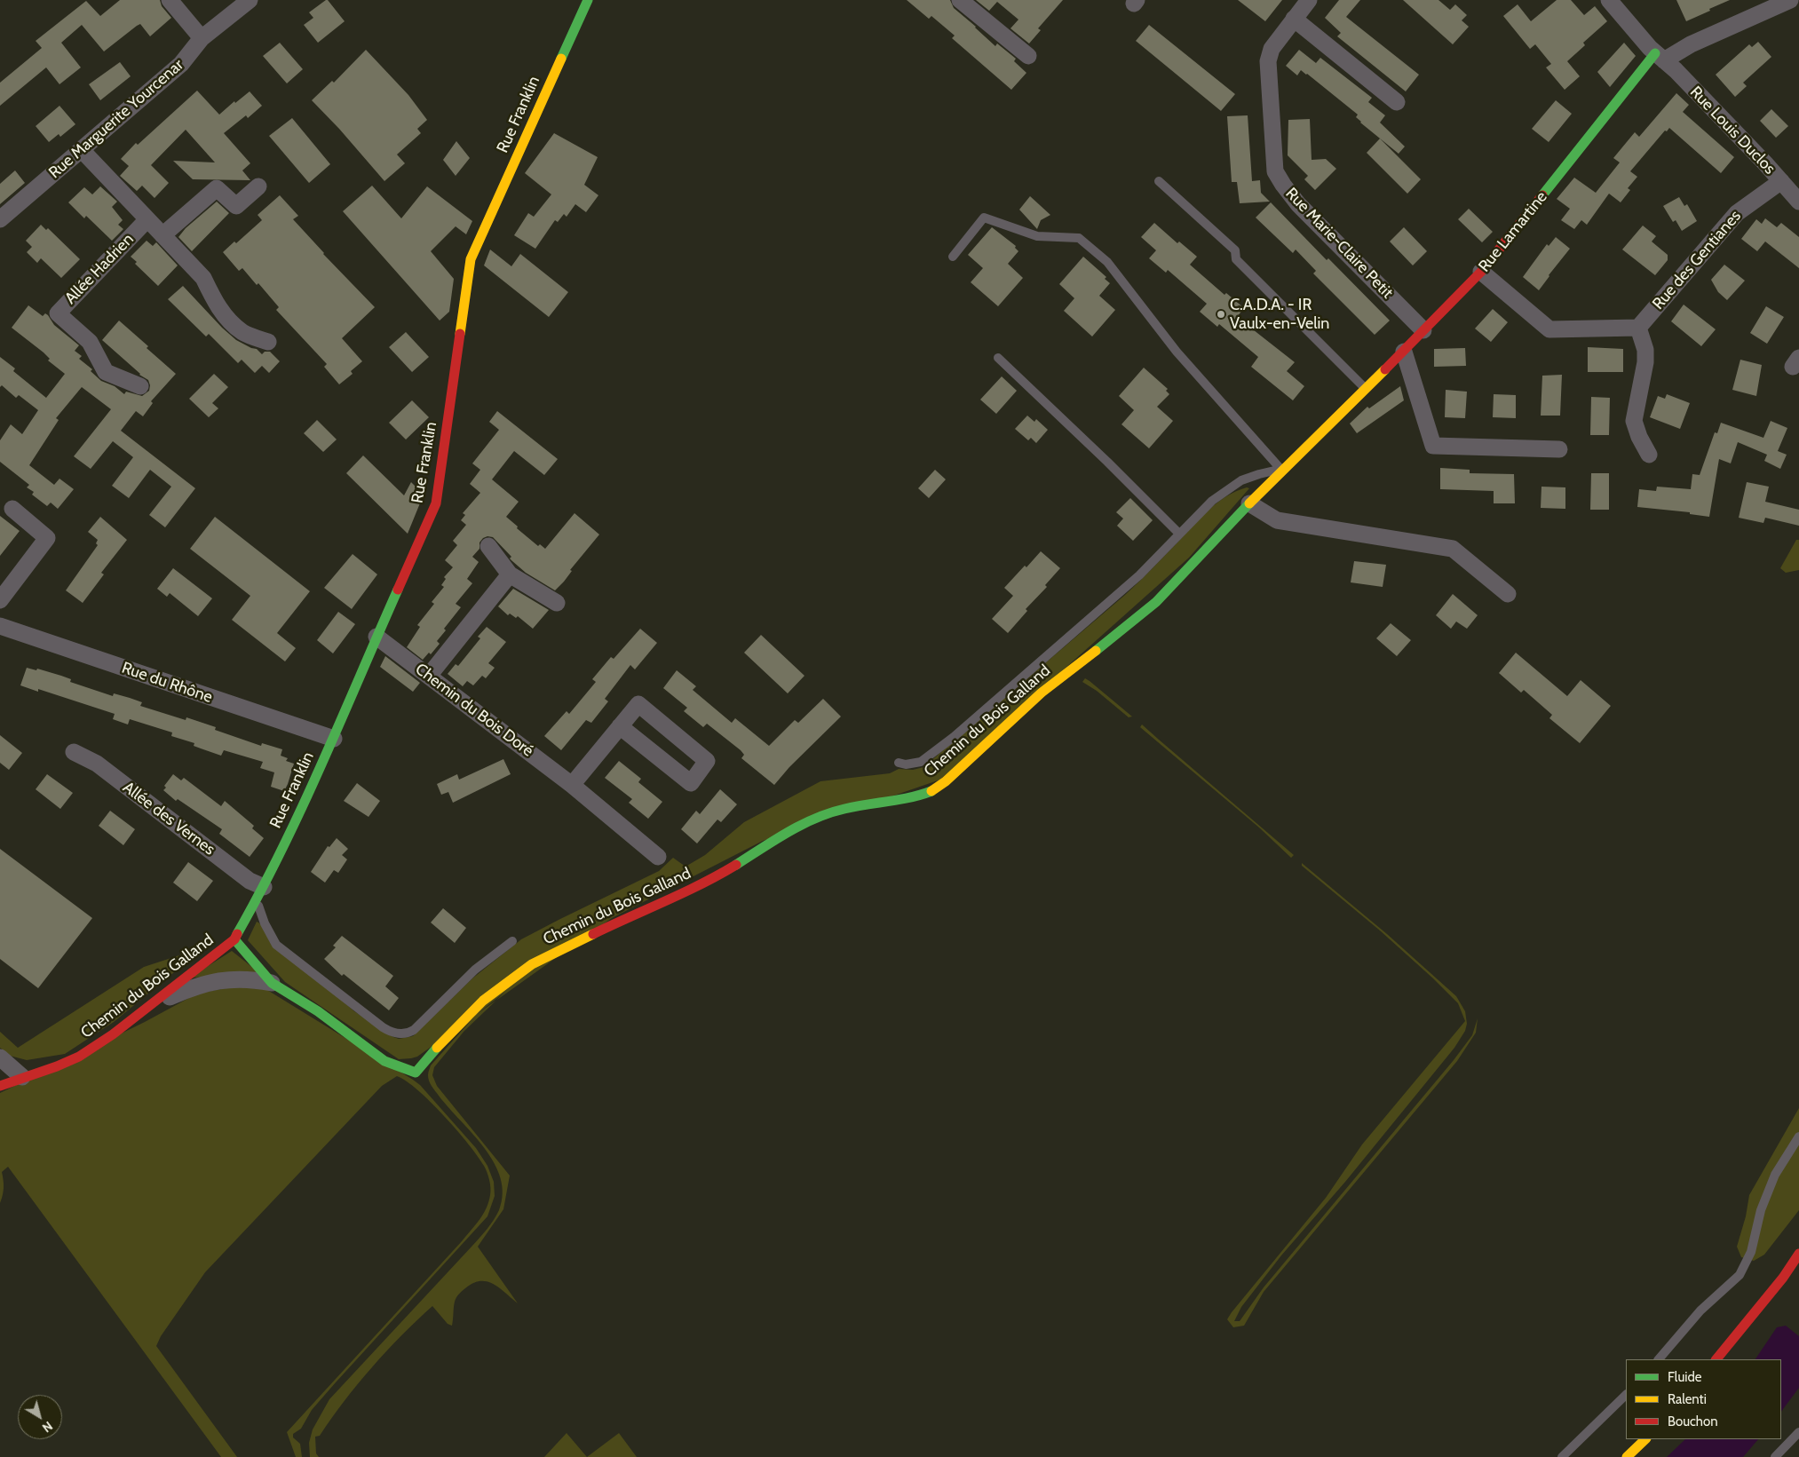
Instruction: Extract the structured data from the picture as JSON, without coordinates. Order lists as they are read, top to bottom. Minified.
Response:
{"streets":{"main road":["Rue Franklin","Rue Lamartine","Chemin du Bois Galland"],"street":["Rue Marguerite Yourcenar","Rue Louis Duclos","Rue Marie-Claire Petit","Rue des Gentianes","Allée Hadrien","Rue du Rhône","Chemin du Bois Doré","Allée des Vernes"]},"crossings":[["Rue Franklin","Rue du Rhône"],["Rue Franklin","Chemin du Bois Doré"],["Rue Franklin","Chemin du Bois Galland"],["Rue Franklin","Allée des Vernes"],["Rue Louis Duclos","Rue Lamartine"],["Rue Louis Duclos","Rue des Gentianes"],["Rue Lamartine","Rue Marie-Claire Petit"],["Rue Lamartine","Chemin du Bois Galland"]],"places":["C.A.D.A. - IR Vaulx-en-Velin"],"legend":["Fluide","Ralenti","Bouchon"],"north":"bottom right"}
